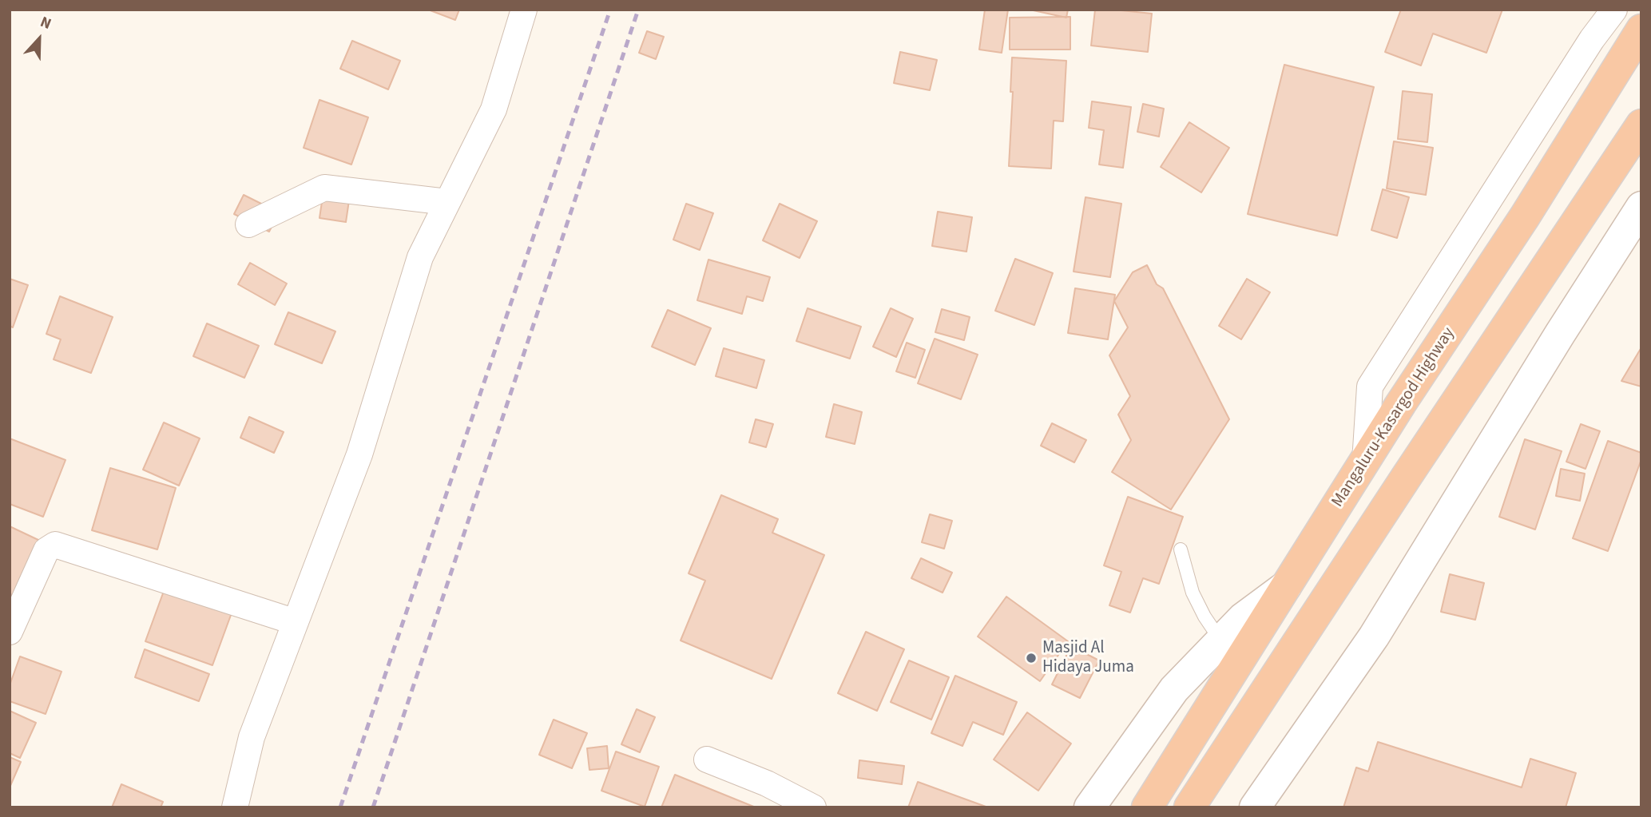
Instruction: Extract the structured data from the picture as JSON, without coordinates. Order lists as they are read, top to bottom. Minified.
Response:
{"streets":{"highway":["Mangaluru-Kasargod Highway"]},"places":["Masjid Al Hidaya Juma"],"north":"top"}
